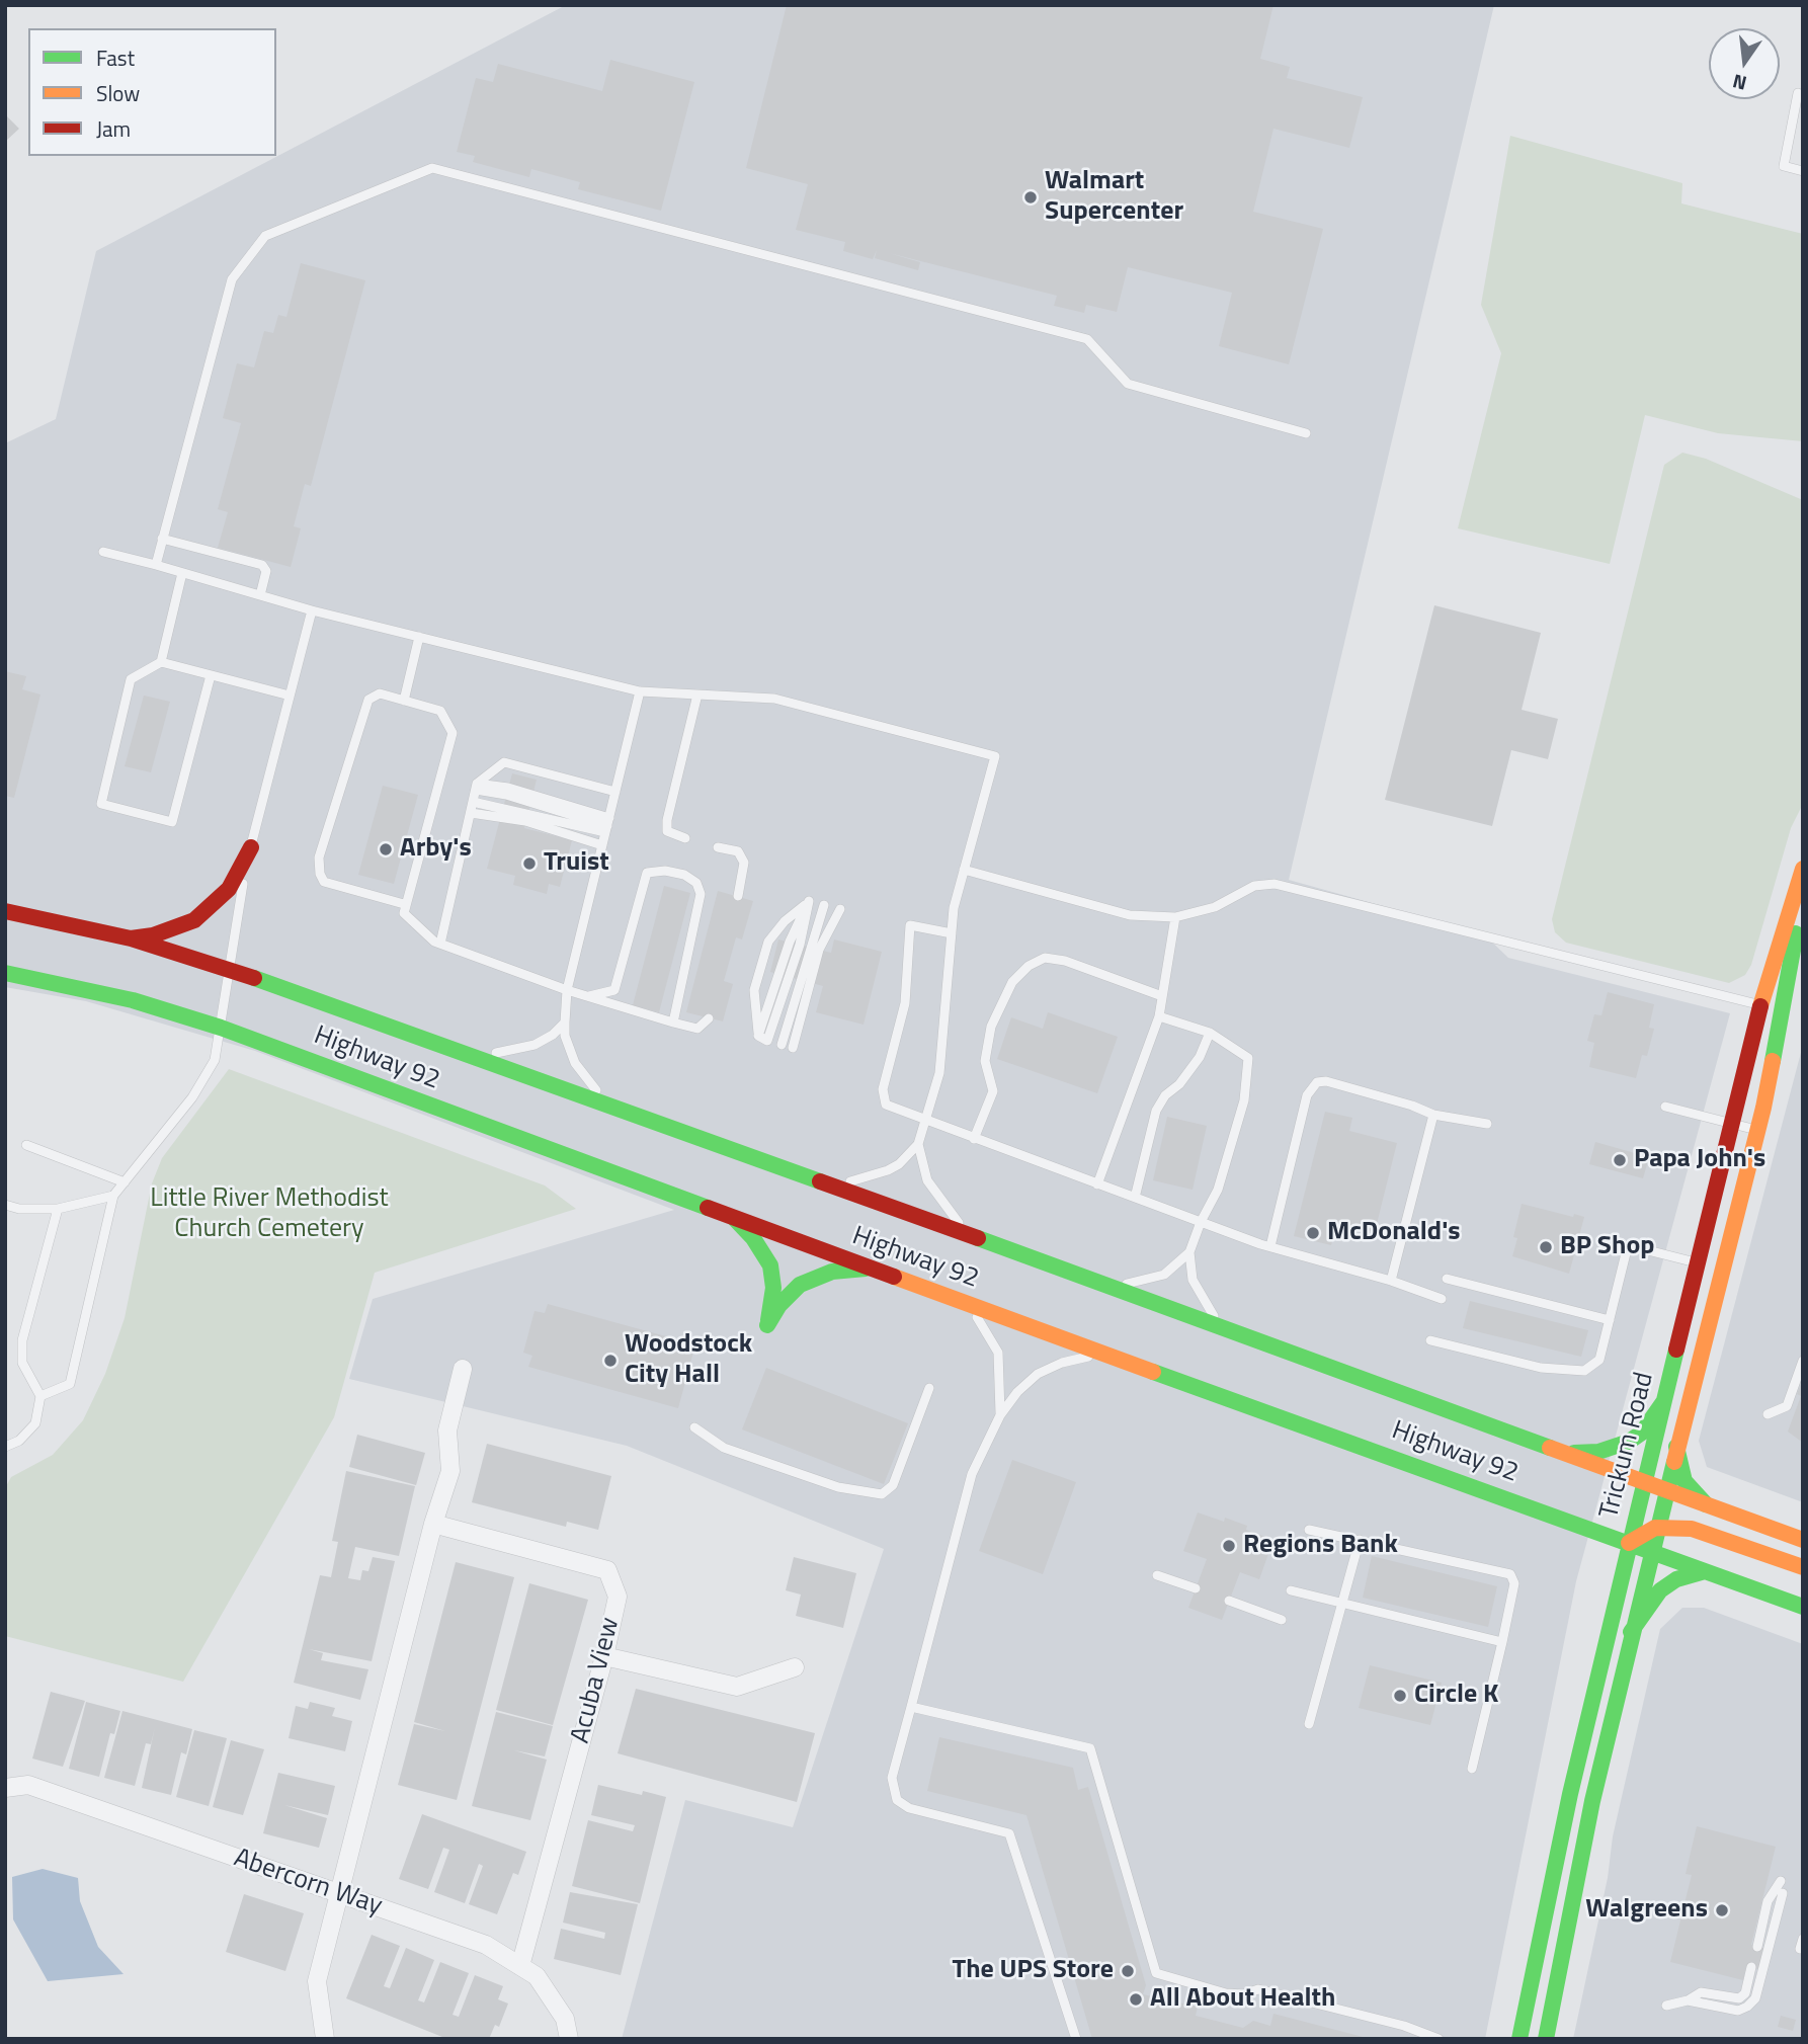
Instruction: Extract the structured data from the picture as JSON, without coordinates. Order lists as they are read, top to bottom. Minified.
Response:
{"streets":{"main road":["Highway 92","Trickum Road"],"street":["Acuba View","Abercorn Way"]},"crossings":[["Highway 92","Trickum Road"],["Acuba View","Abercorn Way"]],"parks":["Little River Methodist Church Cemetery"],"places":["Walmart Supercenter","Arby's","Truist","Papa John's","McDonald's","BP Shop","Woodstock City Hall","Regions Bank","Circle K","Walgreens","The UPS Store","All About Health"],"legend":["Fast","Slow","Jam"],"north":"bottom"}
